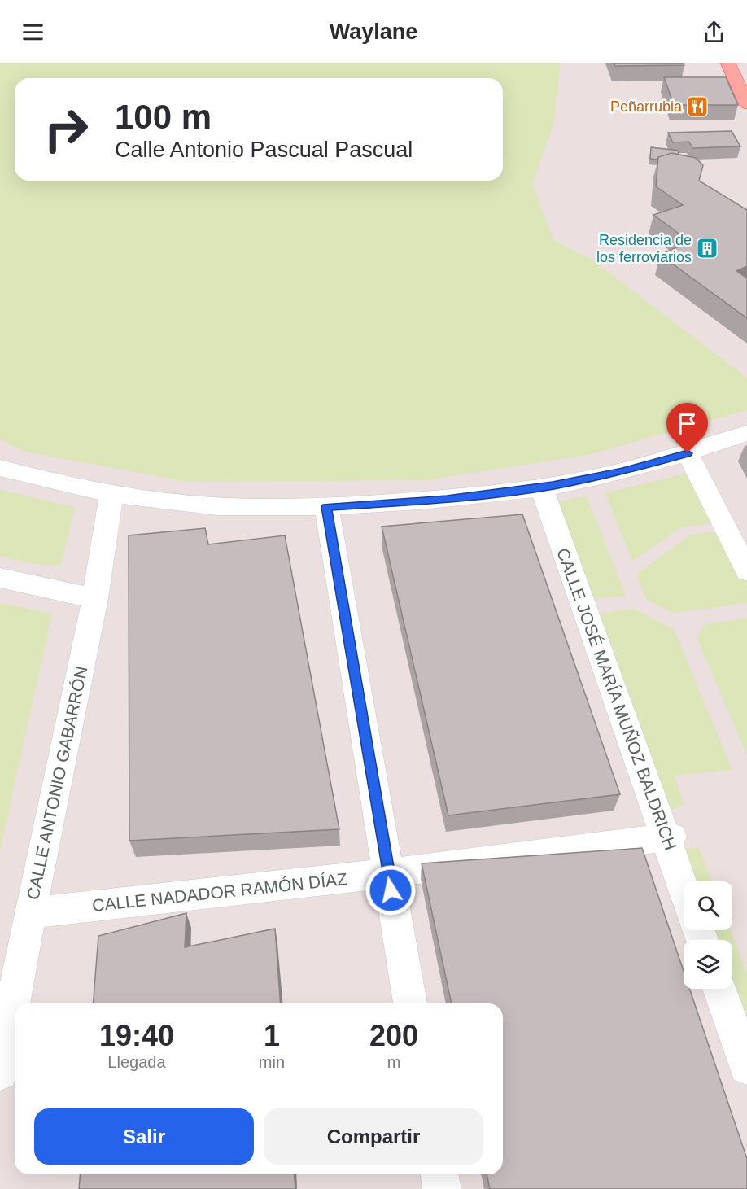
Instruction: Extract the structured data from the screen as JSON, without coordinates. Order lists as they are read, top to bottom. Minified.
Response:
{"streets":{"street":["CALLE JOSÉ MARÍA MUÑOZ BALDRICH","CALLE ANTONIO GABARRÓN","CALLE NADADOR RAMÓN DÍAZ"]},"crossings":[["CALLE JOSÉ MARÍA MUÑOZ BALDRICH","CALLE NADADOR RAMÓN DÍAZ"],["CALLE ANTONIO GABARRÓN","CALLE NADADOR RAMÓN DÍAZ"]],"places":{"restaurant":["Peñarrubia"],"building":["Residencia de los ferroviarios"]},"page":{"header":"Waylane","turn":["100 m","Calle Antonio Pascual Pascual"],"eta":["19:40","Llegada","1","min","200","m"],"buttons":["Salir","Compartir"]}}
